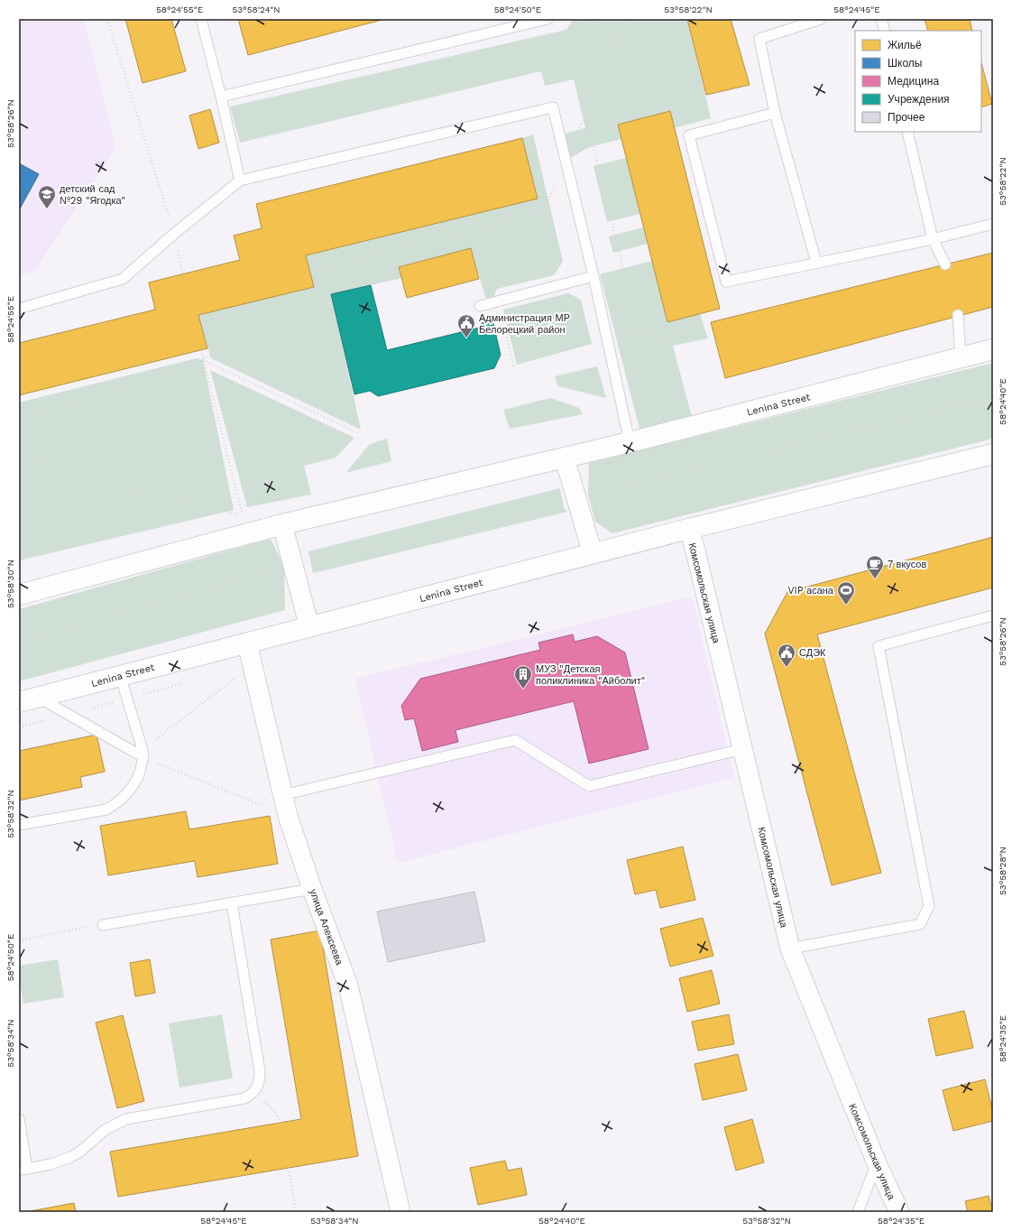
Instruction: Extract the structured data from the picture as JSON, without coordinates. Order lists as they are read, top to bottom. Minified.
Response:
{"streets":{"main road":["Lenina Street"],"street":["Комсомольская улица","улица Алексеева"]},"crossings":[["Lenina Street","Комсомольская улица"],["Lenina Street","улица Алексеева"]],"places":{"school or university":["детский сад №29 \"Ягодка\""],"public building":["Администрация МР Белорецкий район","СДЭК"],"cafe":["7 вкусов"],"sports":["VIP асана"],"building":["МУЗ \"Детская поликлиника \"Айболит\""]},"legend":["Жильё","Школы","Медицина","Учреждения","Прочее"],"coordinates":["58°24'55\"E","53°58'24\"N","58°24'50\"E","53°58'22\"N","58°24'45\"E","53°58'26\"N","58°24'40\"E","53°58'30\"N","53°58'32\"N","53°58'28\"N","58°24'35\"E","53°58'34\"N"]}
